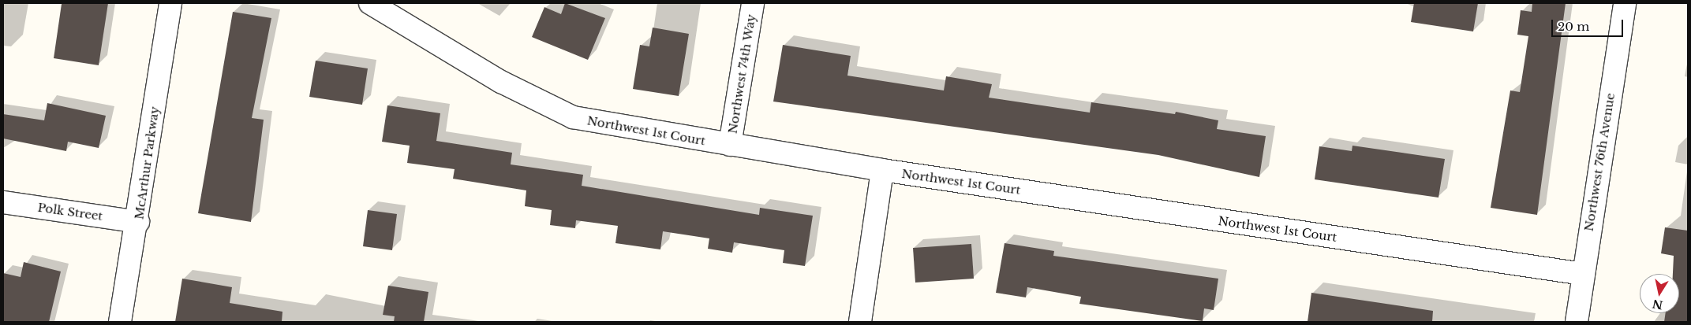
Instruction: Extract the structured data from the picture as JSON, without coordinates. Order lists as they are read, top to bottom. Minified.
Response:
{"streets":{"street":["Northwest 74th Way","Northwest 1st Court","Northwest 76th Avenue","McArthur Parkway","Polk Street"]},"crossings":[["Northwest 74th Way","Northwest 1st Court"],["Northwest 1st Court","Northwest 76th Avenue"],["McArthur Parkway","Polk Street"]],"scale_bar":"20 m","north":"bottom"}
